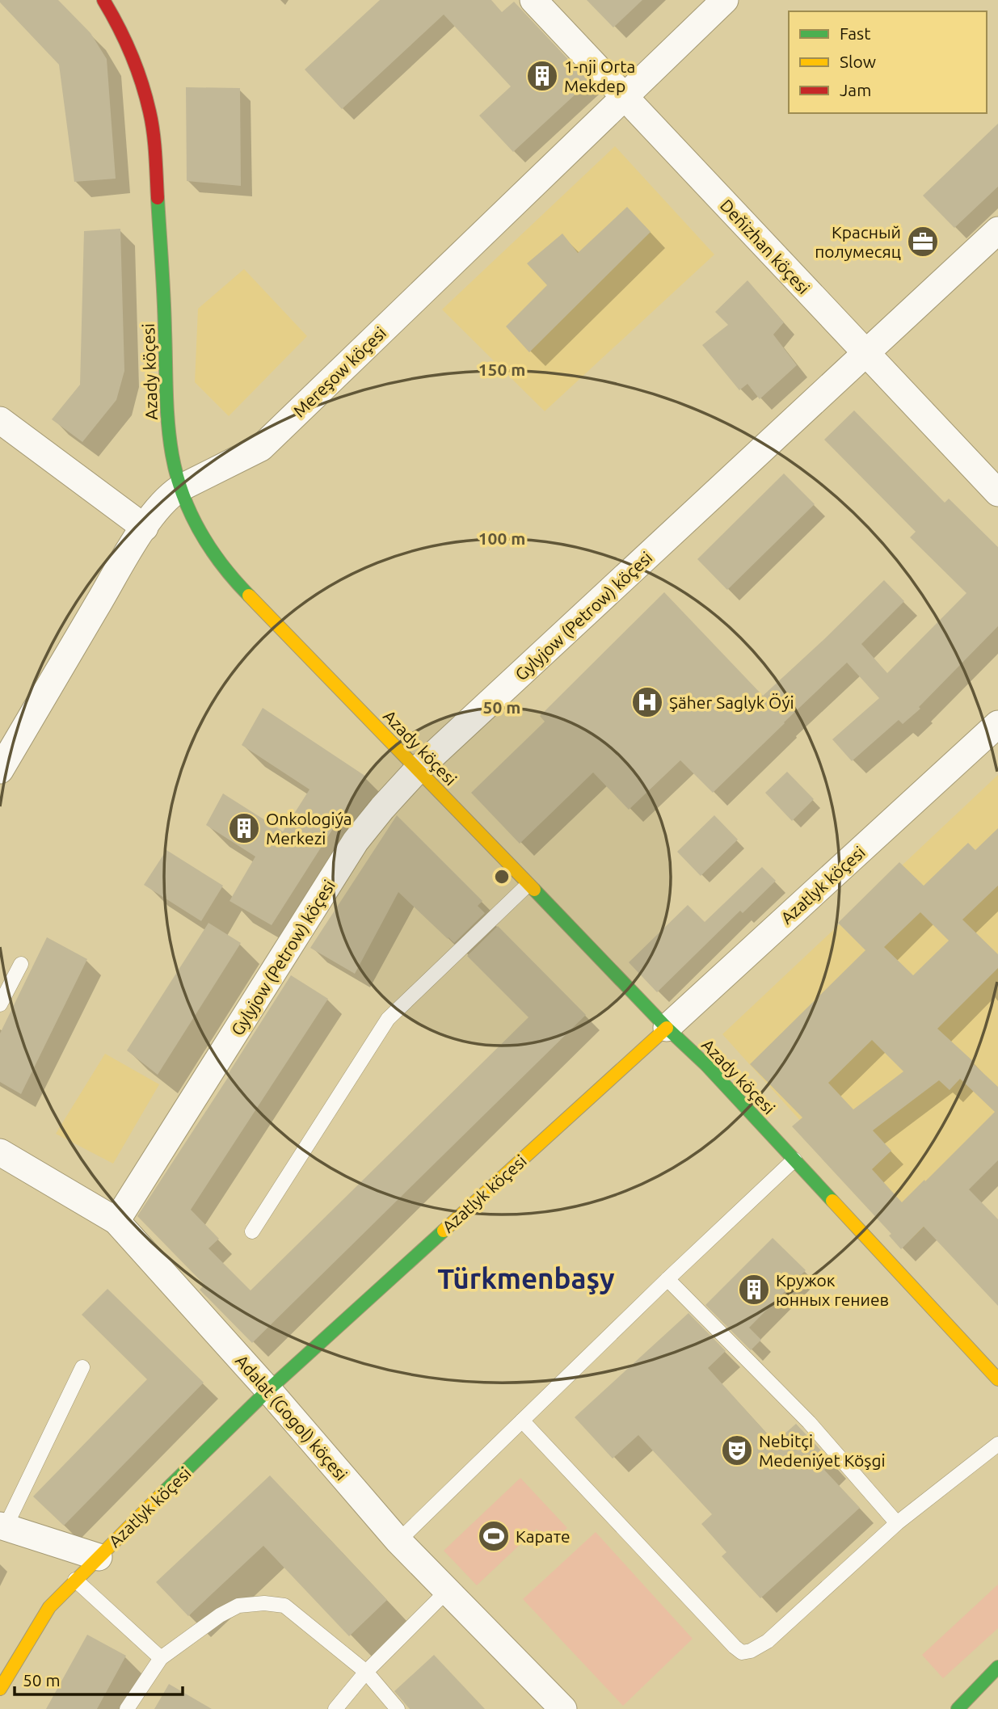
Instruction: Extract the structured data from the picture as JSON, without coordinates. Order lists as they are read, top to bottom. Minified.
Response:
{"streets":{"main road":["Azady köçesi","Azatlyk köçesi"],"street":["Deňizhan köçesi","Mereşow köçesi","Gylyjow (Petrow) köçesi","Adalat (Gogol) köçesi"]},"crossings":[["Deňizhan köçesi","Mereşow köçesi"],["Deňizhan köçesi","Gylyjow (Petrow) köçesi"],["Azady köçesi","Mereşow köçesi"],["Azady köçesi","Gylyjow (Petrow) köçesi"],["Azady köçesi","Azatlyk köçesi"],["Gylyjow (Petrow) köçesi","Adalat (Gogol) köçesi"],["Azatlyk köçesi","Adalat (Gogol) köçesi"]],"districts":["Türkmenbaşy"],"places":{"building":["1-nji Orta Mekdep","Onkologiýa Merkezi","Кружок юнных гениев"],"office":["Красный полумесяц"],"hospital":["Şäher Saglyk Öýi"],"theatre":["Nebitçi Medeniýet Köşgi"],"sports":["Карате"]},"legend":["Fast","Slow","Jam"],"scale_bar":"50 m","rings":["150 m","100 m","50 m"]}
